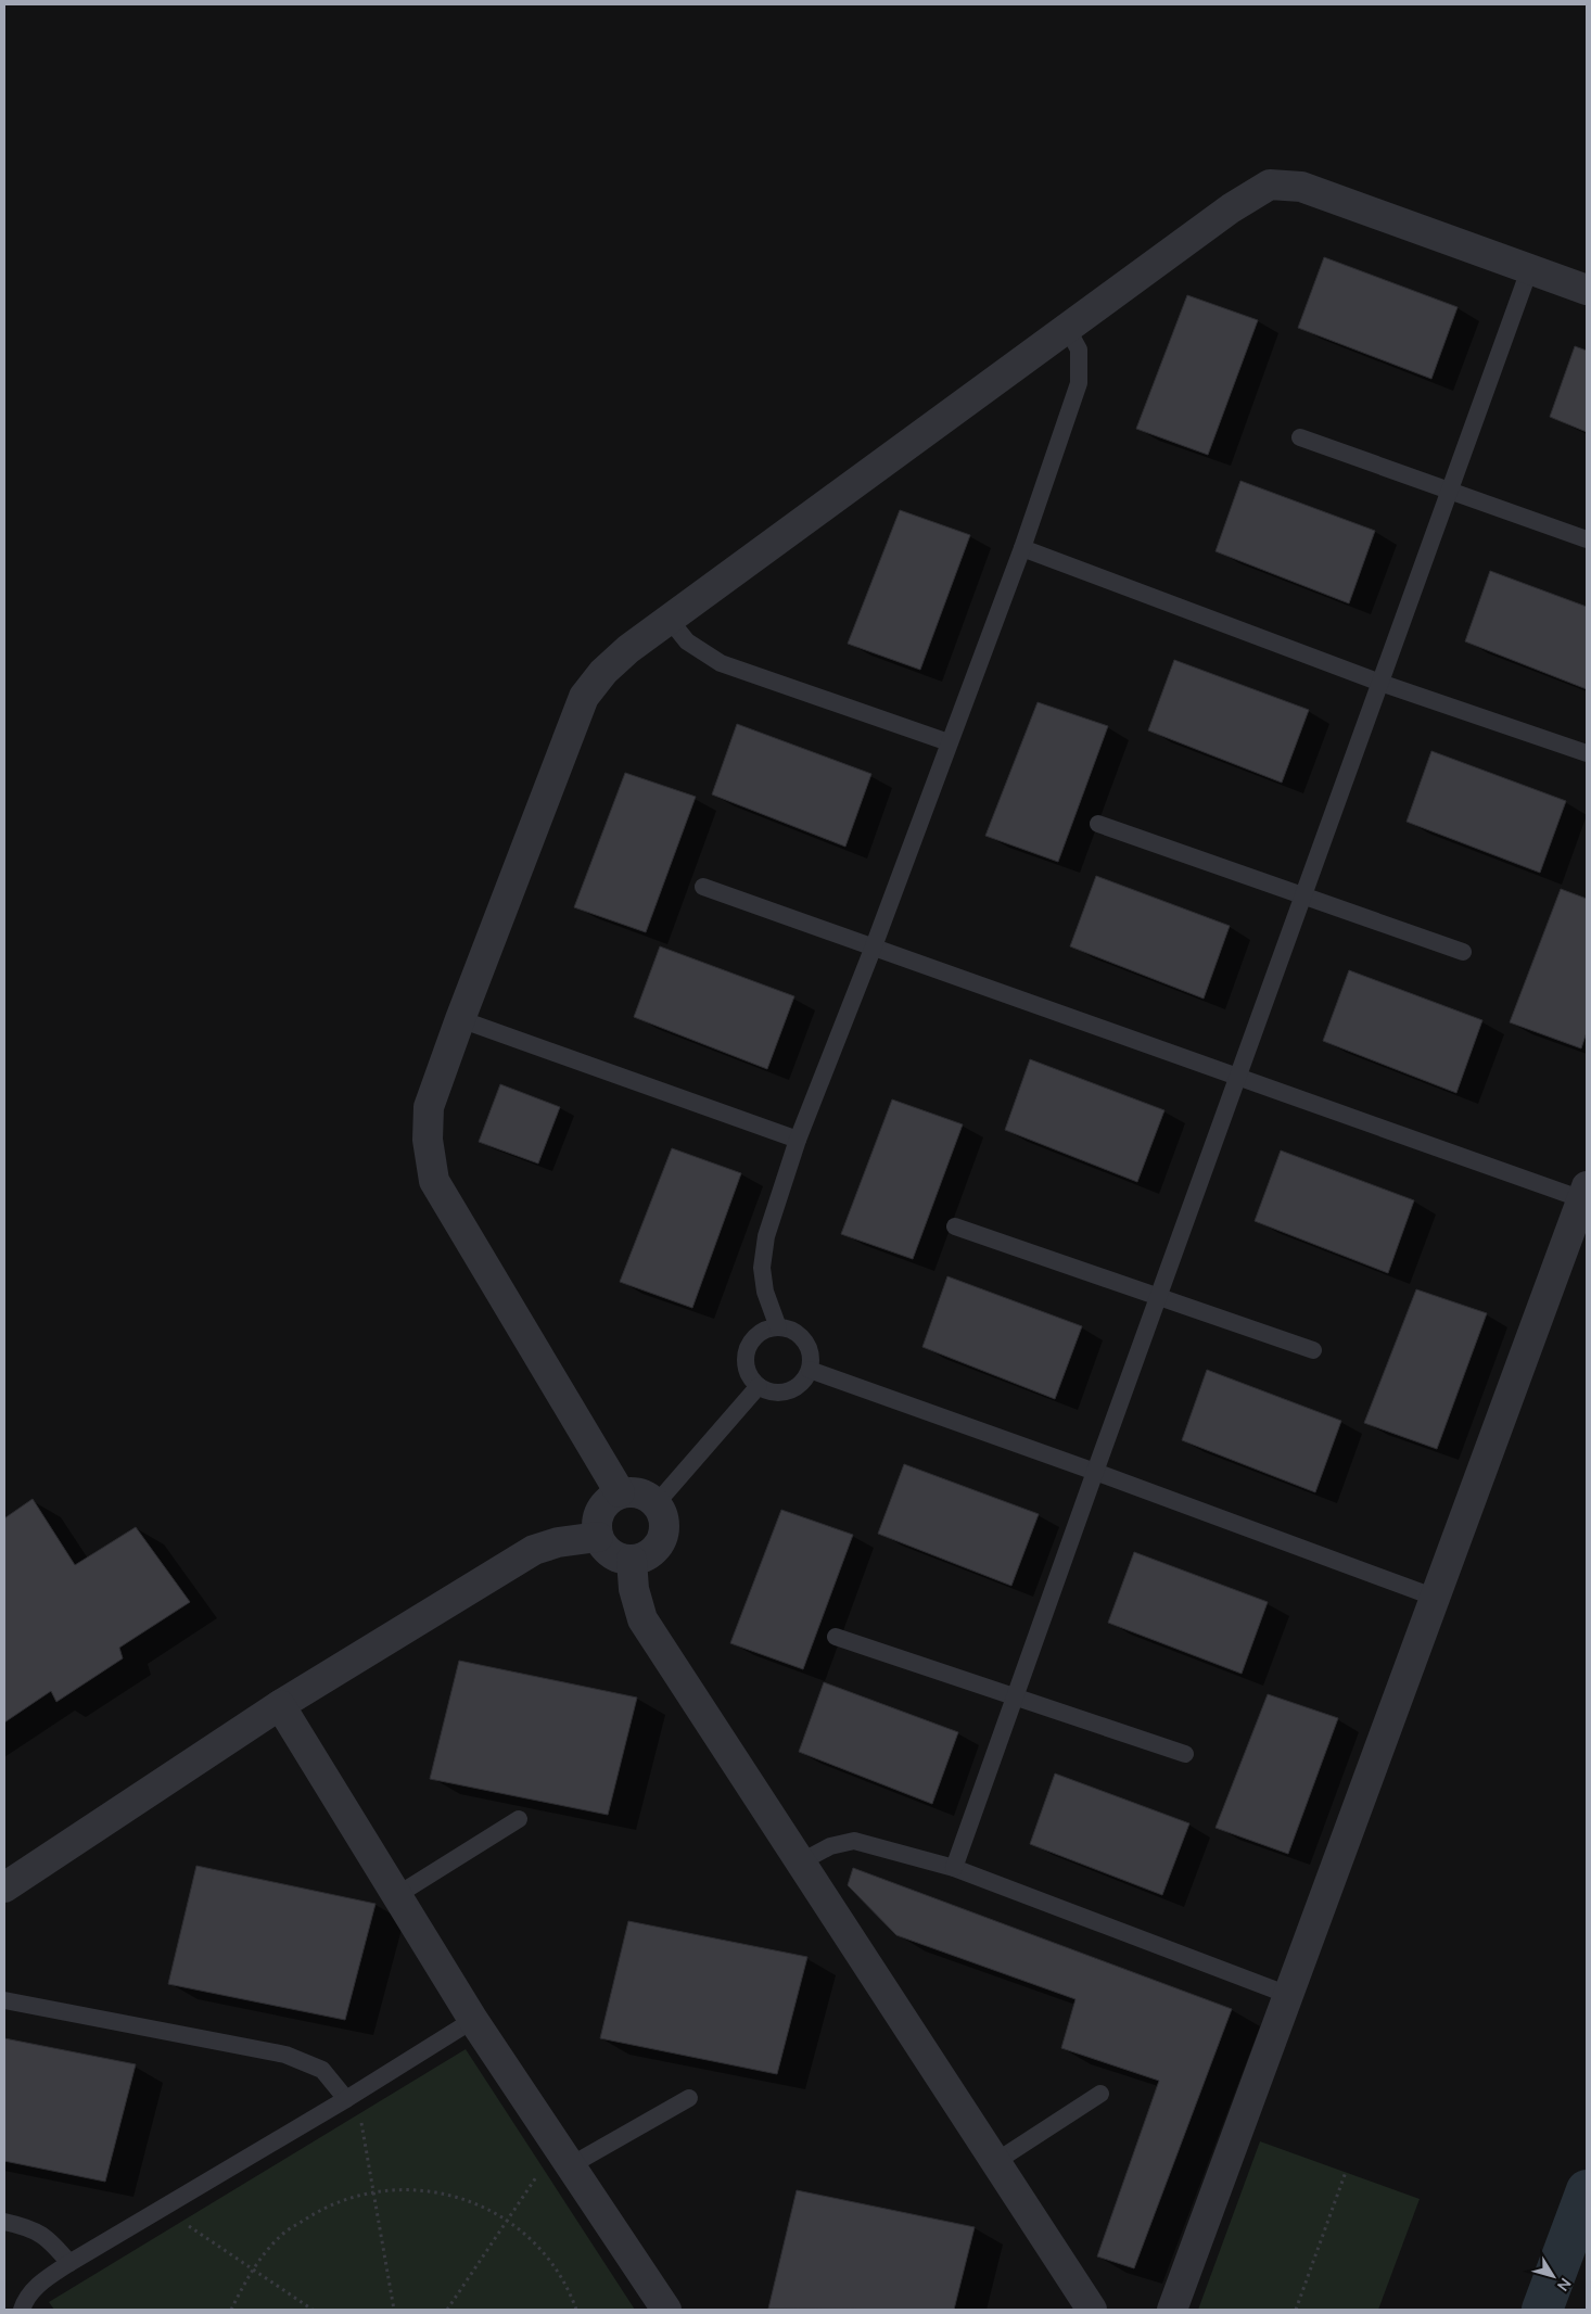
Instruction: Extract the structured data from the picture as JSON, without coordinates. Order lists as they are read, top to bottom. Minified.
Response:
{"north":"bottom right"}
